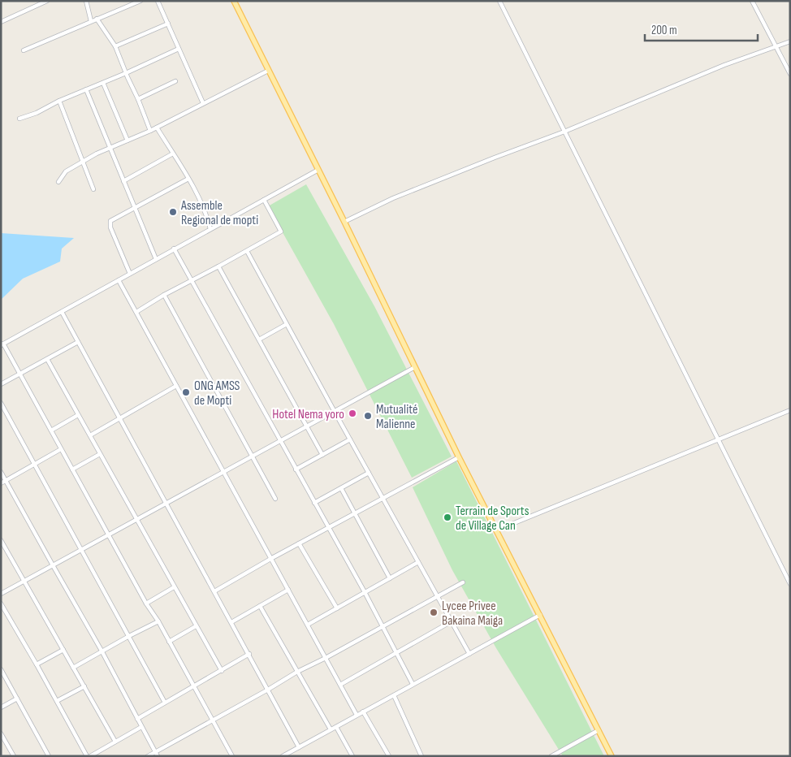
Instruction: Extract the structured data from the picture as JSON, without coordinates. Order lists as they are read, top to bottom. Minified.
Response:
{"places":["Assemble Regional de mopti","ONG AMSS de Mopti","Hotel Nema yoro","Mutualité Malienne","Terrain de Sports de Village Can","Lycee Privee Bakaina Maiga"],"scale_bar":"200 m"}
